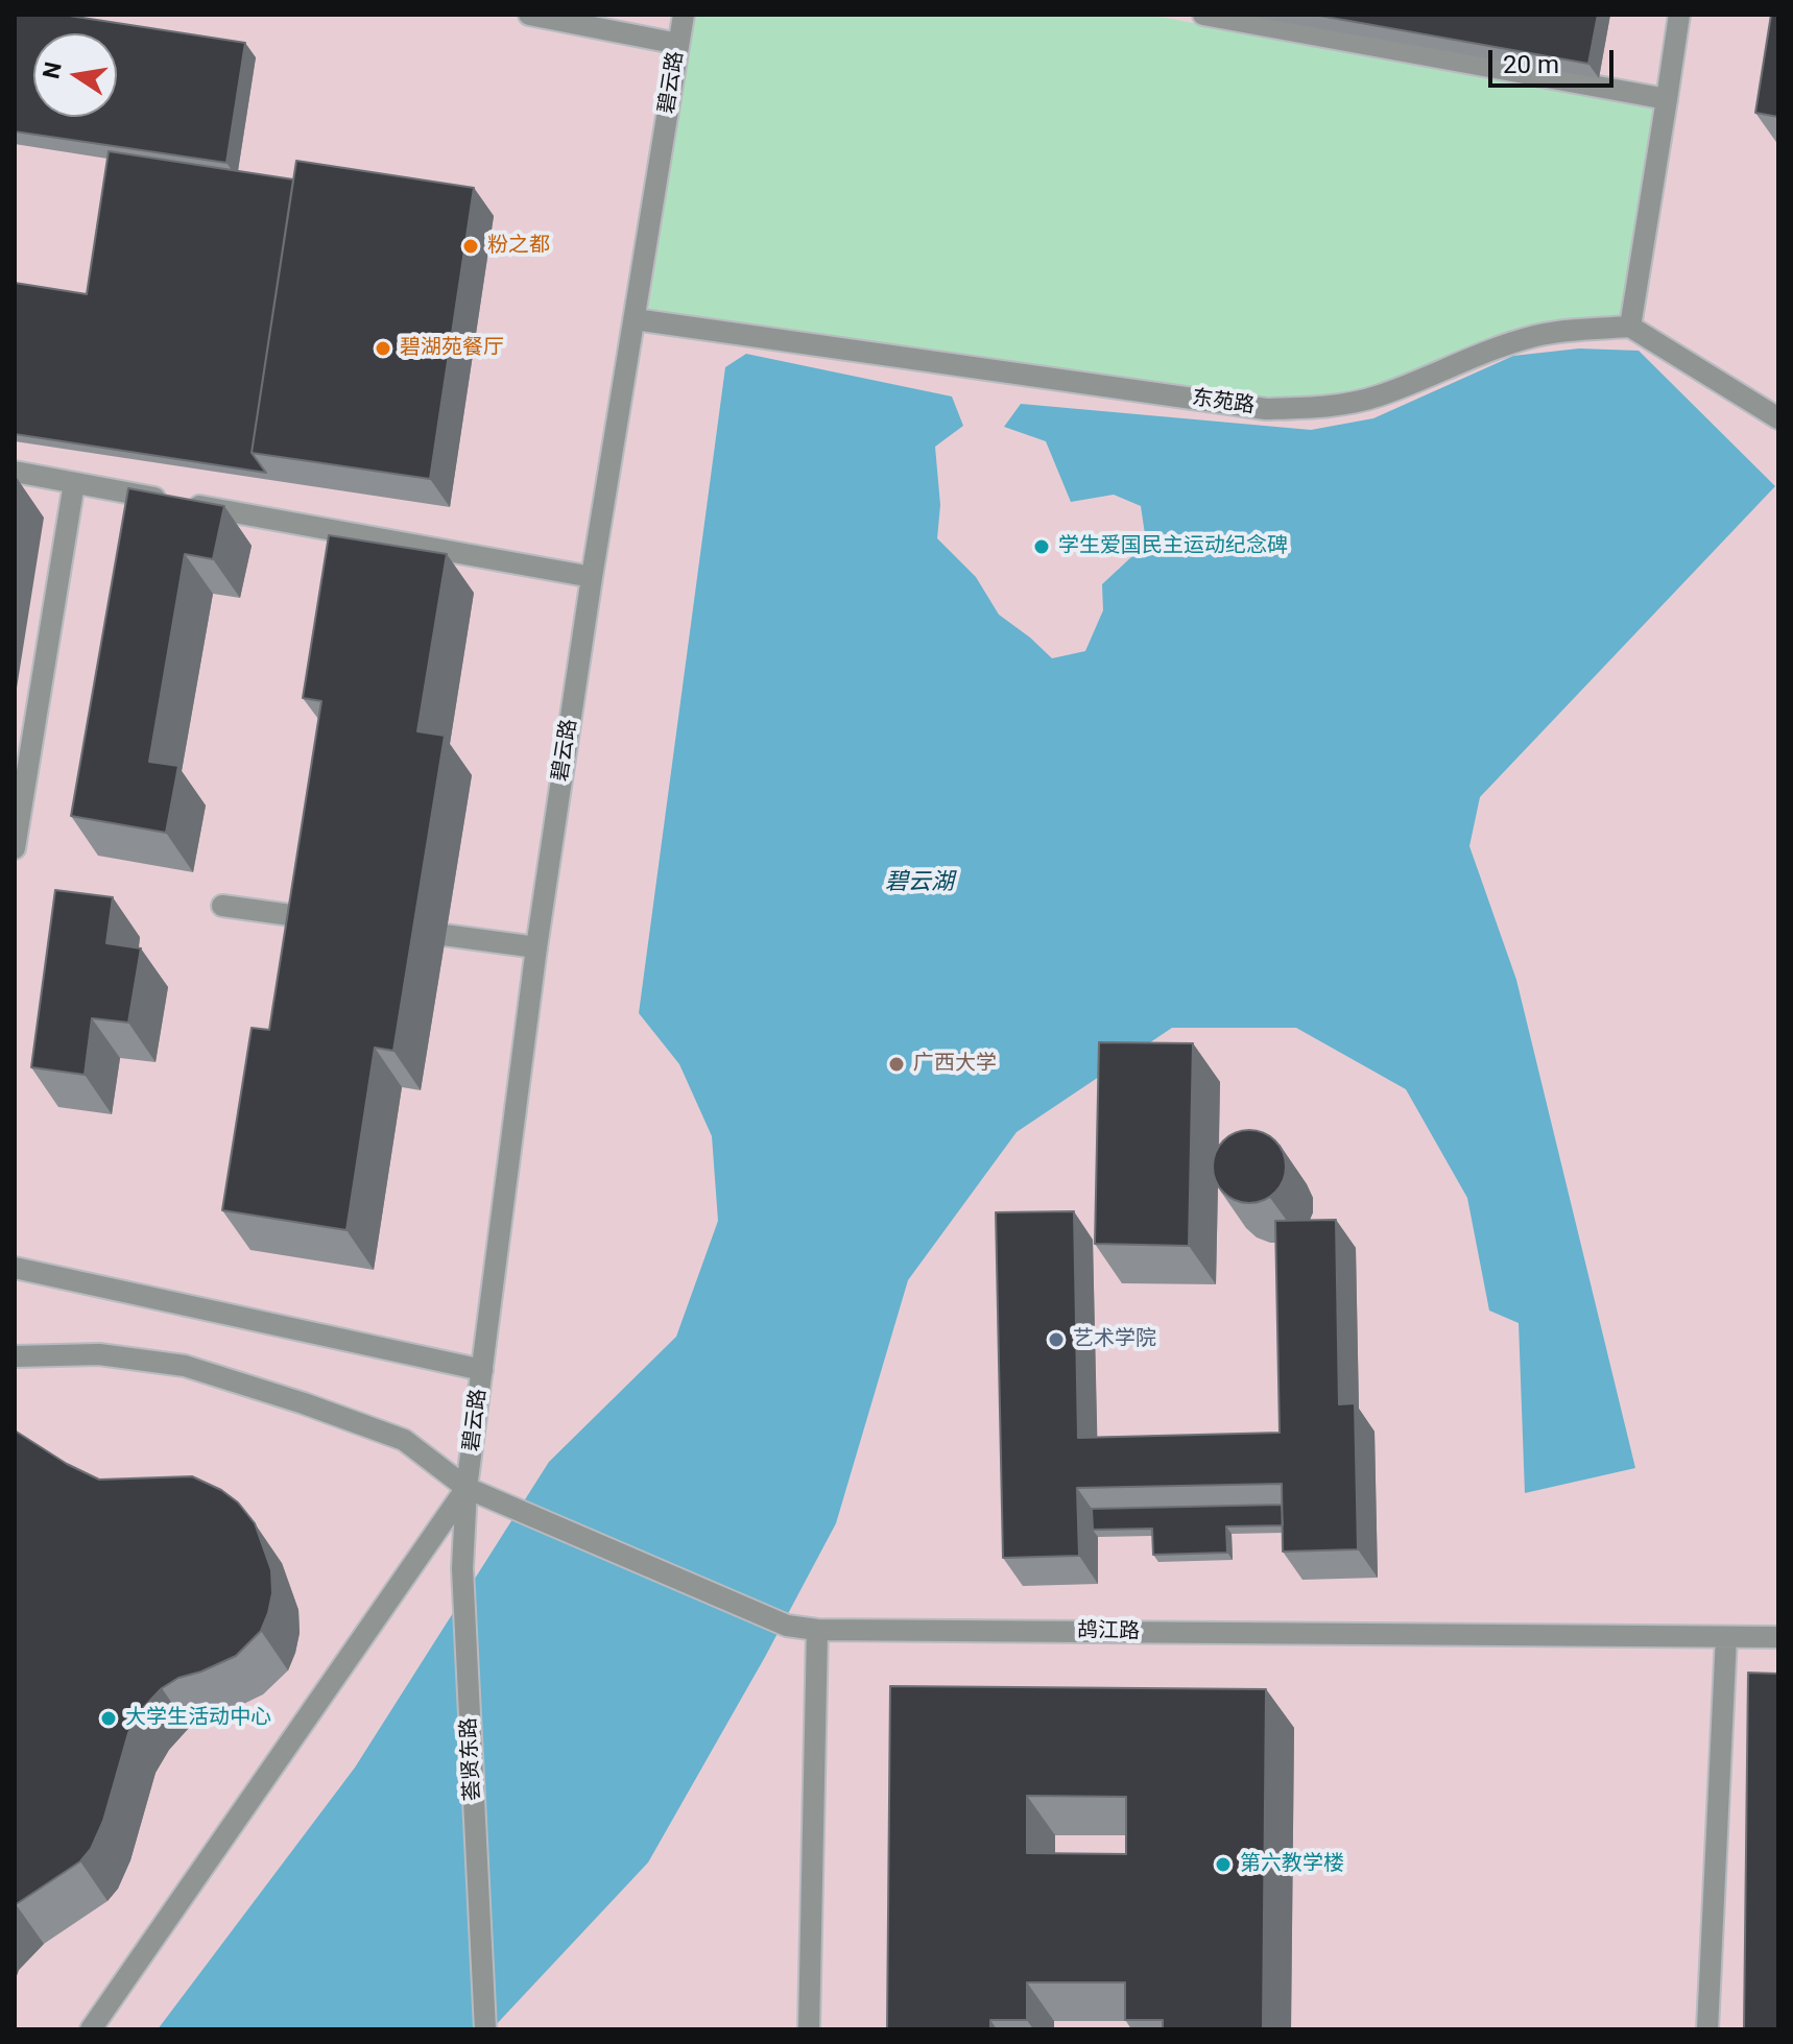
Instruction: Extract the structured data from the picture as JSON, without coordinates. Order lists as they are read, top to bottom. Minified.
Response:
{"streets":{"street":["碧云路","东苑路","鸪江路","荟贤东路"]},"crossings":[["碧云路","东苑路"],["碧云路","鸪江路"],["碧云路","荟贤东路"],["鸪江路","荟贤东路"]],"water":["碧云湖"],"places":["粉之都","碧湖苑餐厅","学生爱国民主运动纪念碑","广西大学","艺术学院","大学生活动中心","第六教学楼"],"scale_bar":"20 m","north":"left"}
